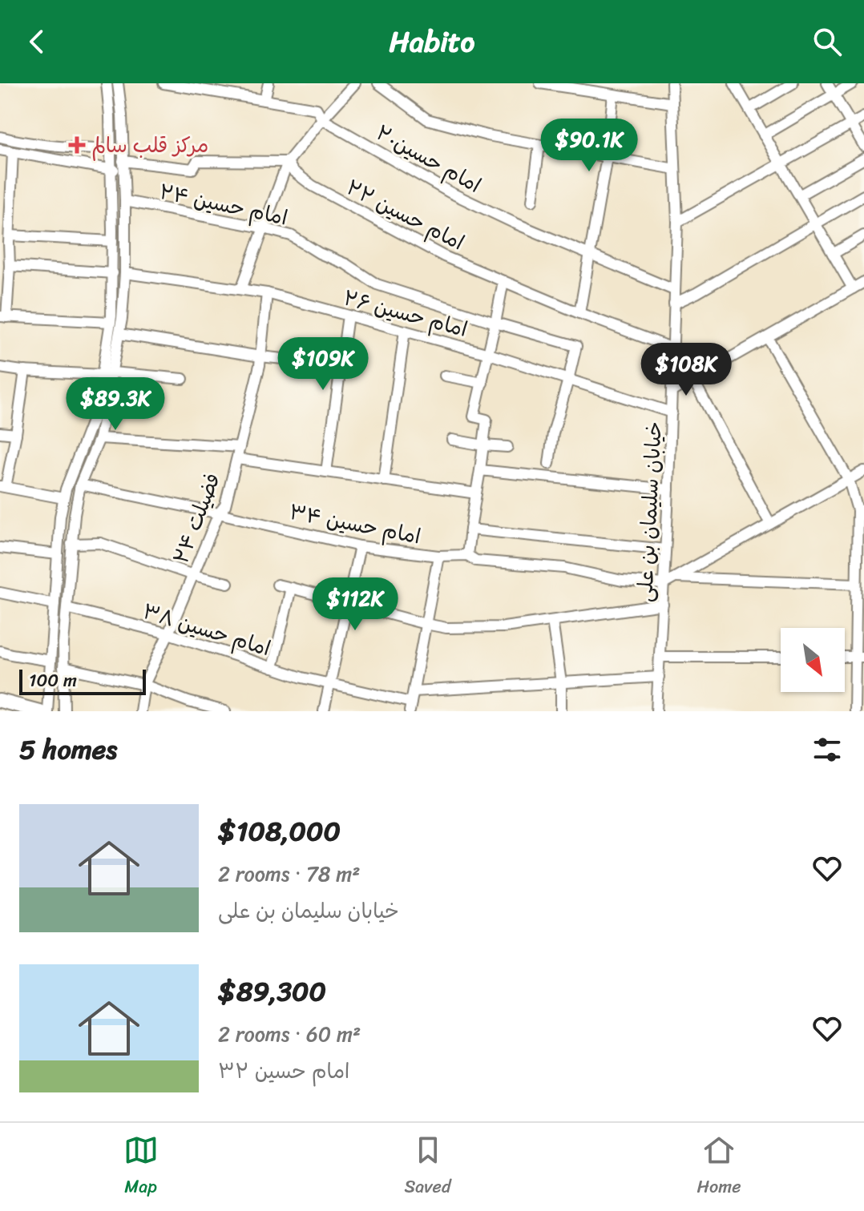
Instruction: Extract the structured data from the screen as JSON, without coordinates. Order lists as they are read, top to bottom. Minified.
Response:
{"streets":{"street":["امام حسین۲۰","امام حسین ۲۴","امام حسین ۲۲","امام حسین ۲۶","خیابان سلیمان بن علی","فضیلت ۲۴","امام حسین ۳۴","امام حسین ۳۸"]},"crossings":[["امام حسین۲۰","خیابان سلیمان بن علی"],["امام حسین ۲۴","امام حسین ۲۶"],["امام حسین ۲۲","خیابان سلیمان بن علی"],["امام حسین ۲۶","خیابان سلیمان بن علی"],["امام حسین ۲۶","فضیلت ۲۴"],["خیابان سلیمان بن علی","امام حسین ۳۴"],["فضیلت ۲۴","امام حسین ۳۴"],["فضیلت ۲۴","امام حسین ۳۸"]],"places":{"health":["مرکز قلب سالم"]},"scale_bar":"100 m","north":"bottom right","page":{"header":"Habito","price":["$90.1K","$109K","$108K","$89.3K","$112K"],"scale":"100 m","heading":"5 homes","list":[{"name":"$108,000","note":"2 rooms · 78 m² · خیابان سلیمان بن علی"},{"name":"$89,300","note":"2 rooms · 60 m² · امام حسین ۳۲"}],"tabs":["Map","Saved","Home"]}}
